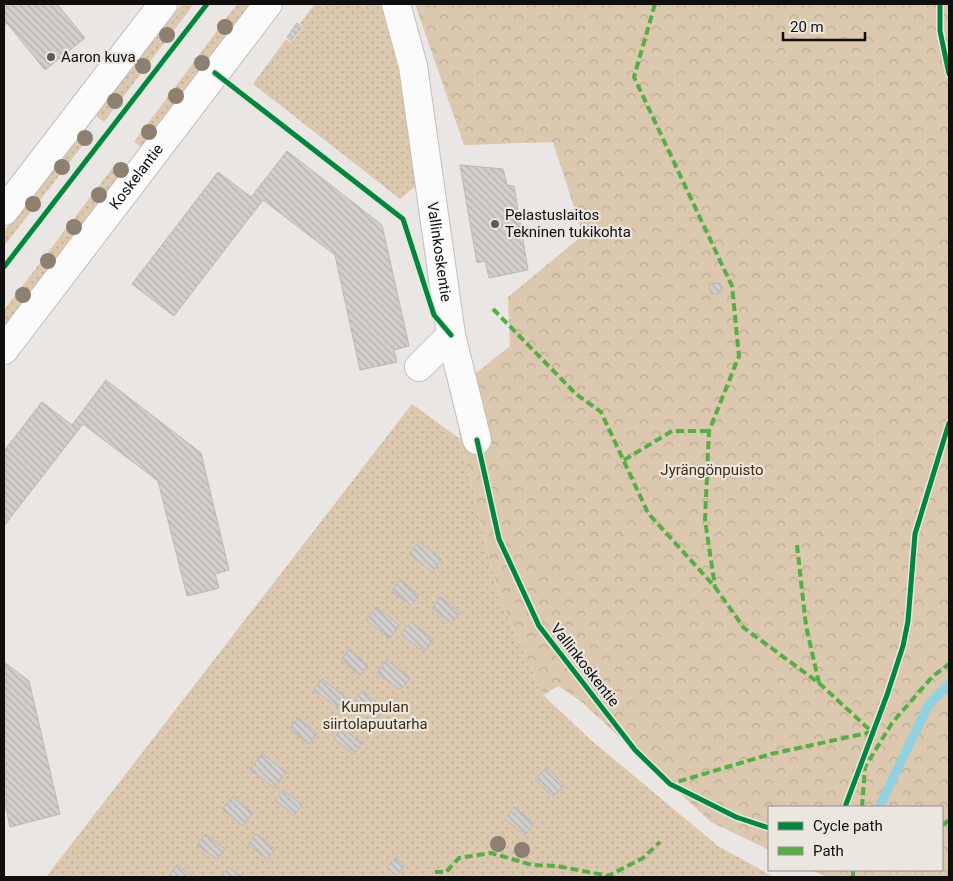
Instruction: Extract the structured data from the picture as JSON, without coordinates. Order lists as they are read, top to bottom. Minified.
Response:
{"streets":{"main road":["Koskelantie","Vallinkoskentie"]},"parks":["Jyrängönpuisto","Kumpulan siirtolapuutarha"],"places":["Aaron kuva","Pelastuslaitos Tekninen tukikohta"],"legend":["Cycle path","Path"],"scale_bar":"20 m"}
